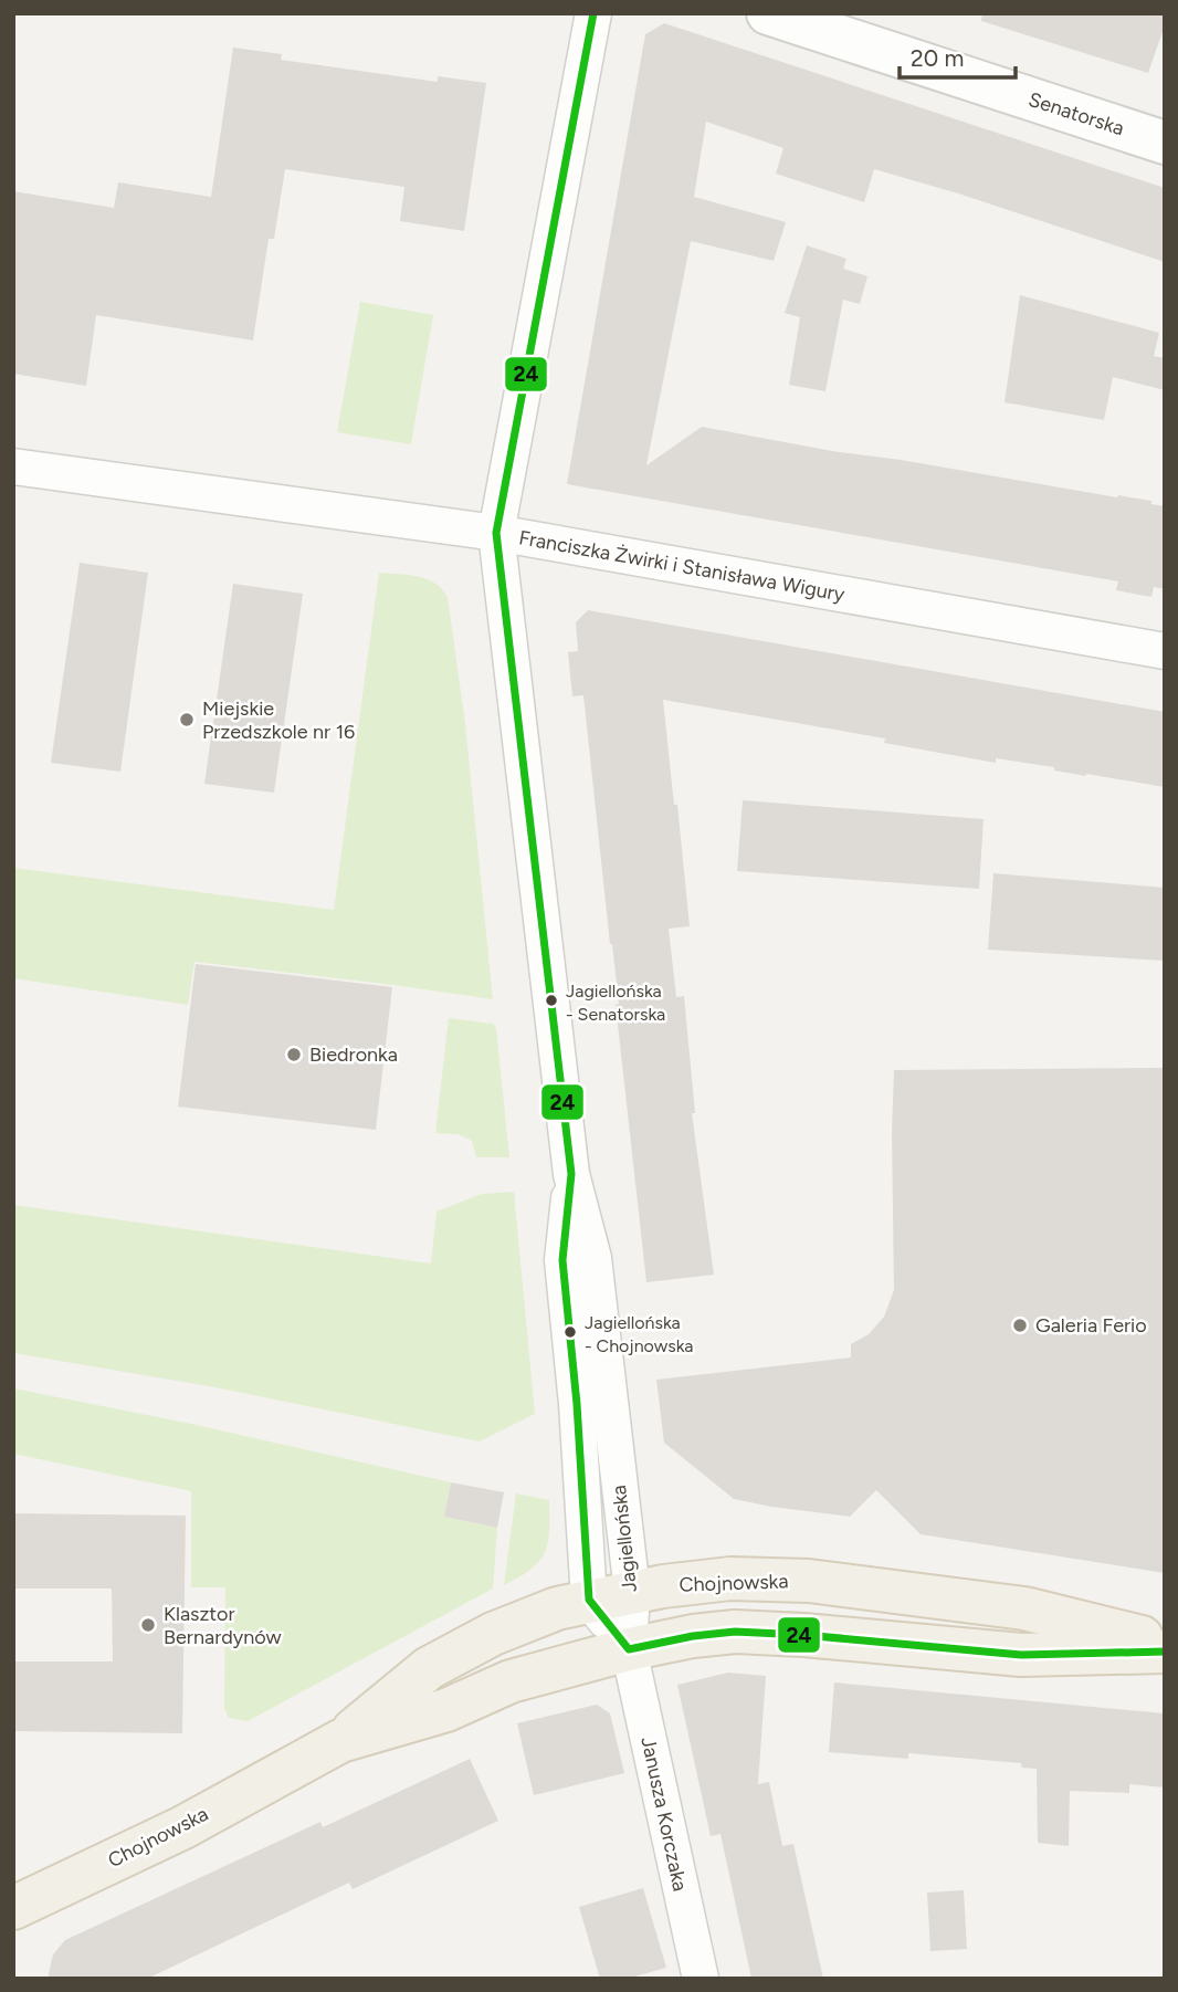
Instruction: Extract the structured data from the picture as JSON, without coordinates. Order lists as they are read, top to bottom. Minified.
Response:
{"streets":{"main road":["Chojnowska"],"street":["Senatorska","Franciszka Żwirki i Stanisława Wigury","Jagiellońska","Janusza Korczaka"]},"crossings":[["Franciszka Żwirki i Stanisława Wigury","Jagiellońska"],["Jagiellońska","Chojnowska"],["Jagiellońska","Janusza Korczaka"],["Chojnowska","Janusza Korczaka"]],"places":["Miejskie Przedszkole nr 16","Jagiellońska - Senatorska","Biedronka","Galeria Ferio","Jagiellońska - Chojnowska","Klasztor Bernardynów"],"lines":["transit line 24"],"scale_bar":"20 m"}
